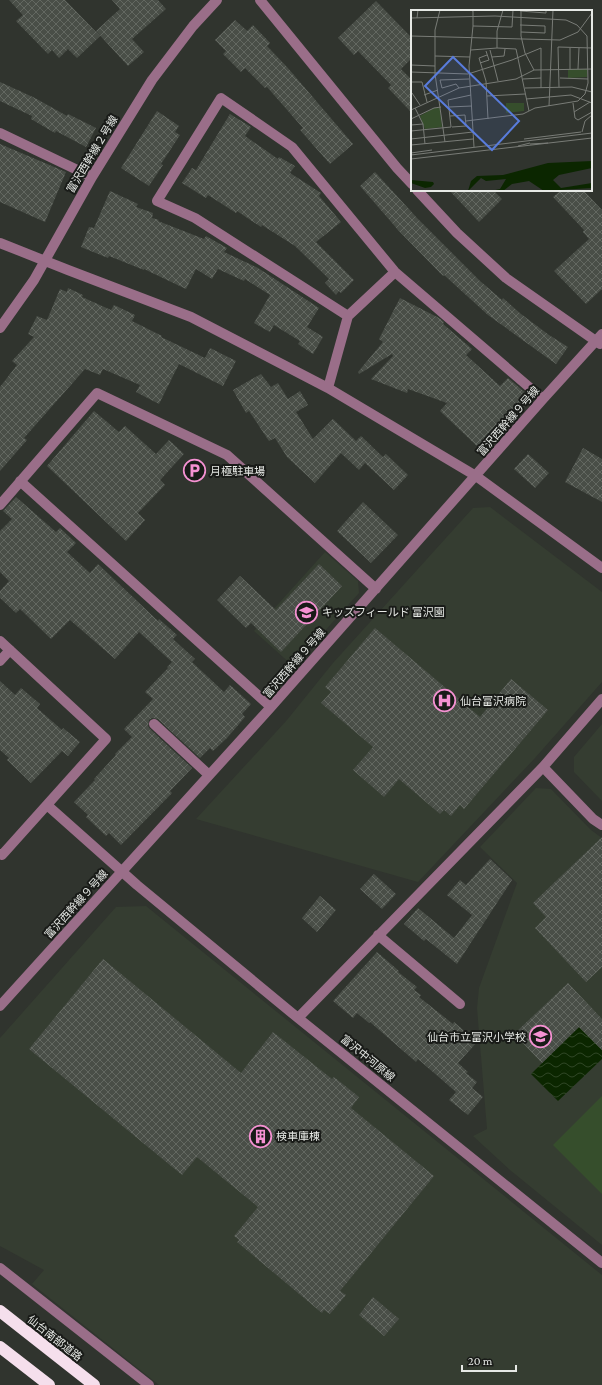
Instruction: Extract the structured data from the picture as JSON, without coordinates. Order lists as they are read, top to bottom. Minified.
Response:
{"streets":{"highway":["仙台南部道路"],"street":["富沢西幹線２号線","富沢西幹線９号線","富沢中河原線"]},"crossings":[["富沢西幹線９号線","富沢中河原線"]],"places":{"parking":["月極駐車場"],"school or university":["キッズフィールド 富沢園","仙台市立富沢小学校"],"hospital":["仙台富沢病院"],"building":["検車庫棟"]},"scale_bar":"20 m"}
